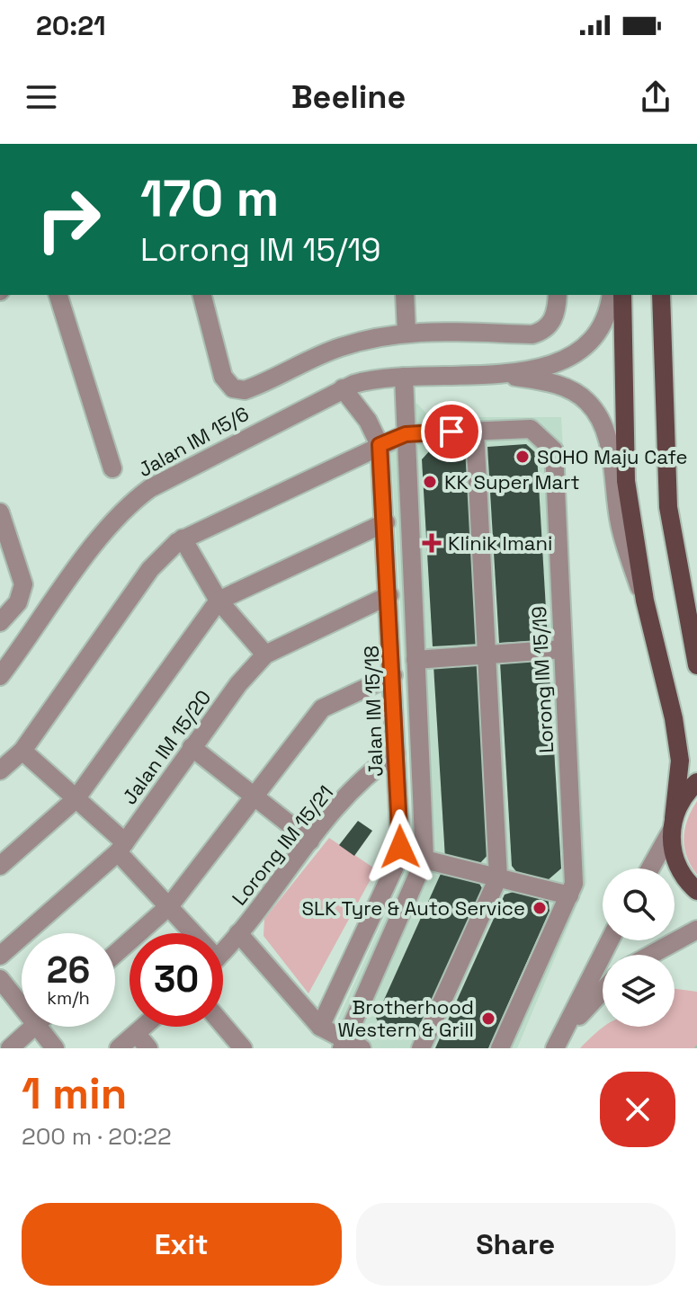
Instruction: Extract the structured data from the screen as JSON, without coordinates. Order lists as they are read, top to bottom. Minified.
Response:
{"streets":{"street":["Jalan IM 15/6","Lorong IM 15/19","Jalan IM 15/18","Jalan IM 15/20","Lorong IM 15/21"]},"crossings":[["Jalan IM 15/6","Jalan IM 15/18"],["Lorong IM 15/19","Jalan IM 15/18"],["Jalan IM 15/18","Jalan IM 15/20"],["Jalan IM 15/18","Lorong IM 15/21"]],"places":{"other":["SOHO Maju Cafe","KK Super Mart","SLK Tyre & Auto Service","Brotherhood Western & Grill"],"health":["Klinik Imani"]},"page":{"status":"20:21","header":"Beeline","turn":["170 m","Lorong IM 15/19"],"speed":"26 km/h","limit":"30","heading":["1 min","200 m · 20:22"],"buttons":["Exit","Share"]}}
